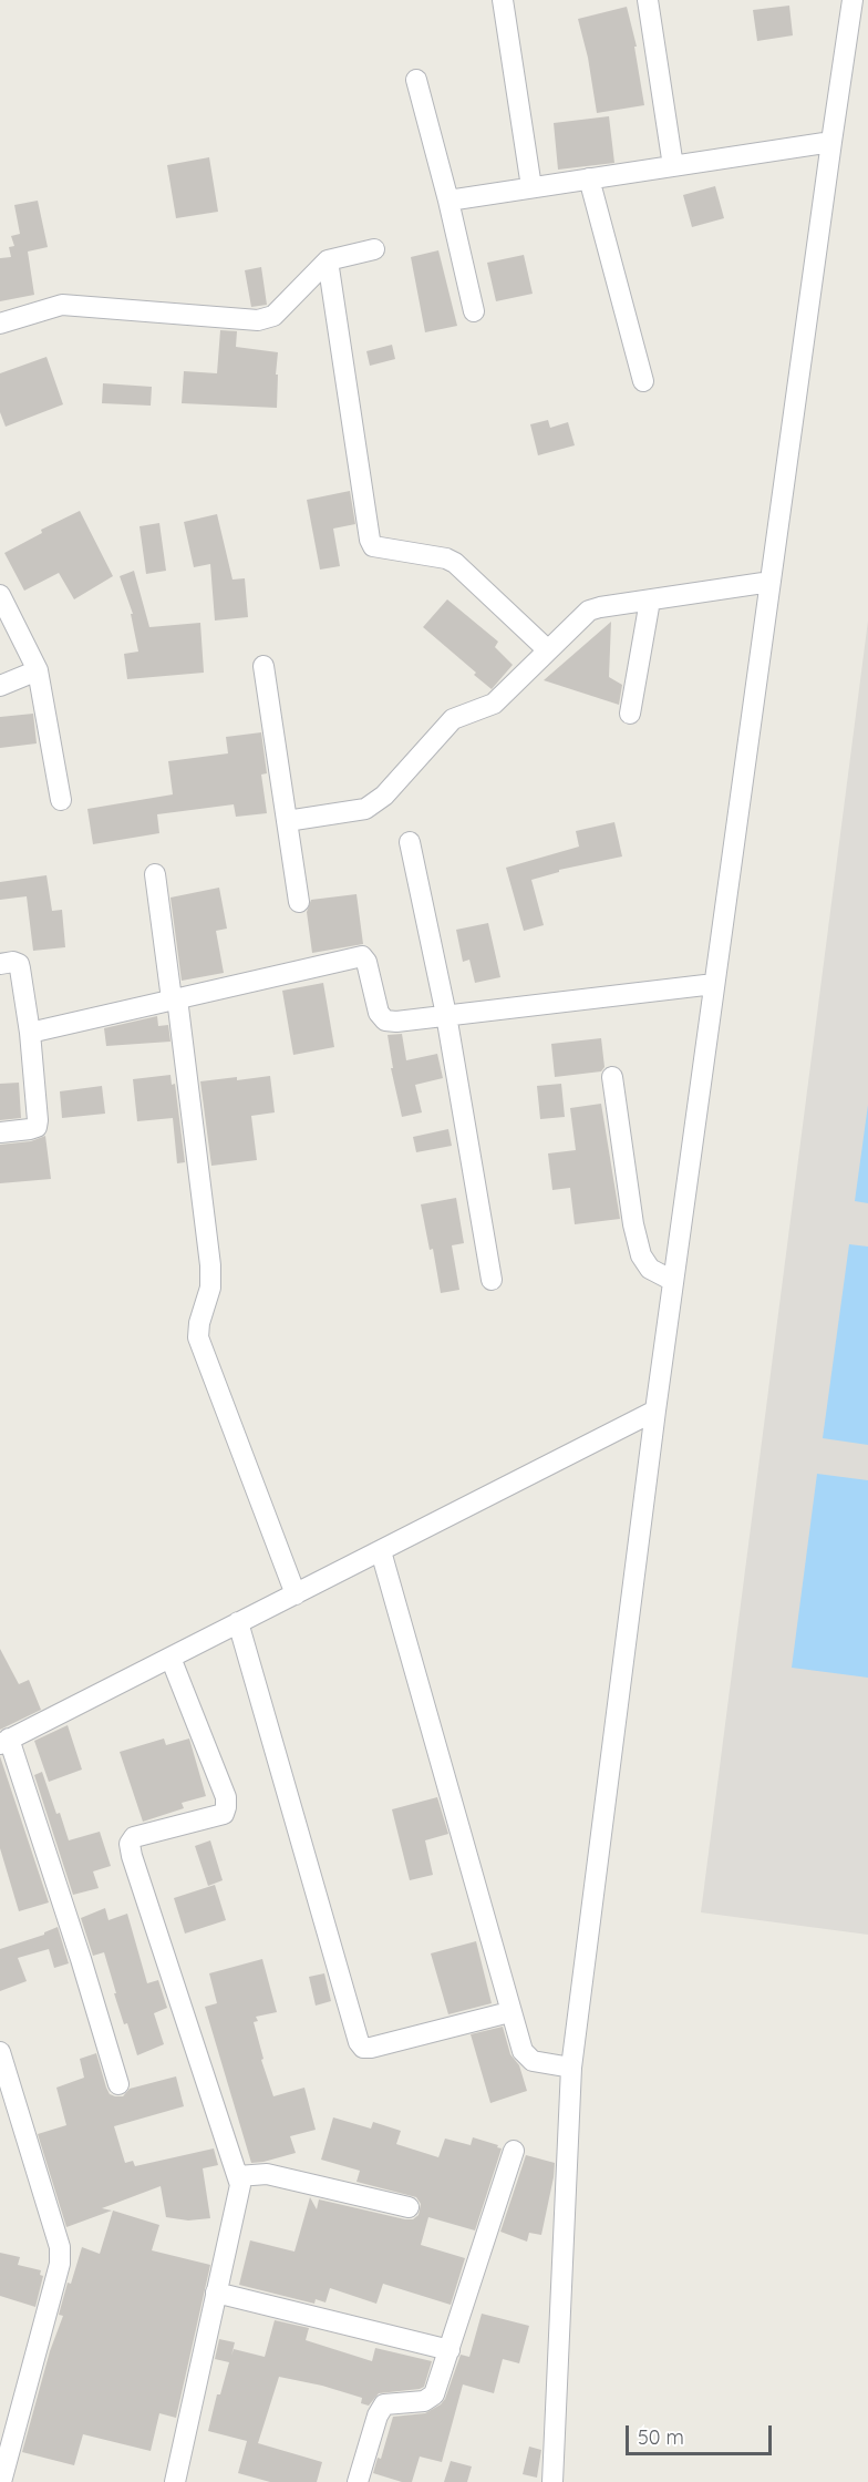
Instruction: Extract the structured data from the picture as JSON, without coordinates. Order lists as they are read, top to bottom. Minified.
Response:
{"scale_bar":"50 m"}
